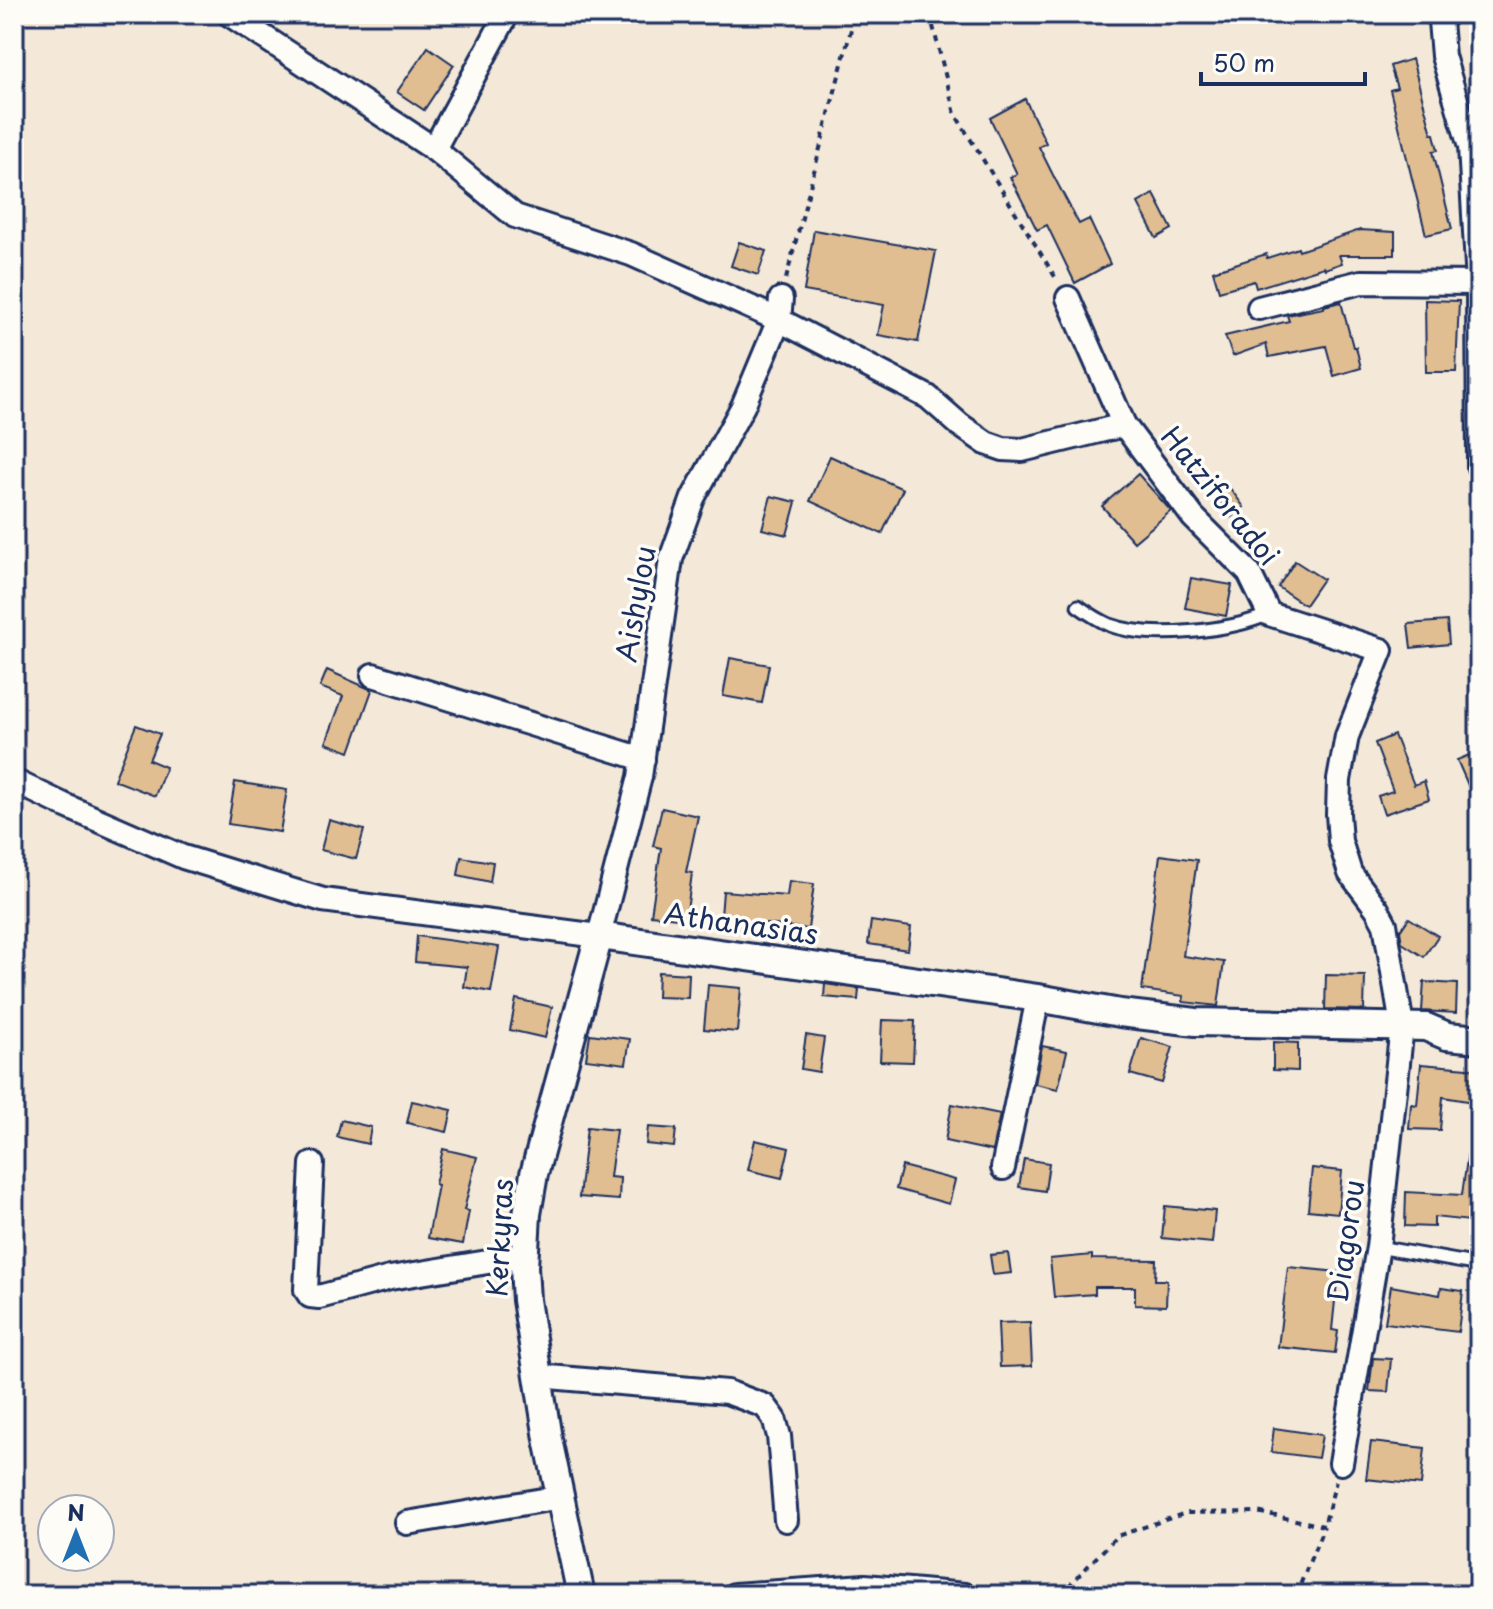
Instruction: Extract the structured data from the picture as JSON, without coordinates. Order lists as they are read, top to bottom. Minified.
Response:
{"streets":{"street":["Hatziforadoi","Aishylou","Athanasias","Kerkyras","Diagorou"]},"crossings":[["Aishylou","Athanasias"],["Aishylou","Kerkyras"],["Athanasias","Kerkyras"],["Athanasias","Diagorou"]],"scale_bar":"50 m","north":"top"}
